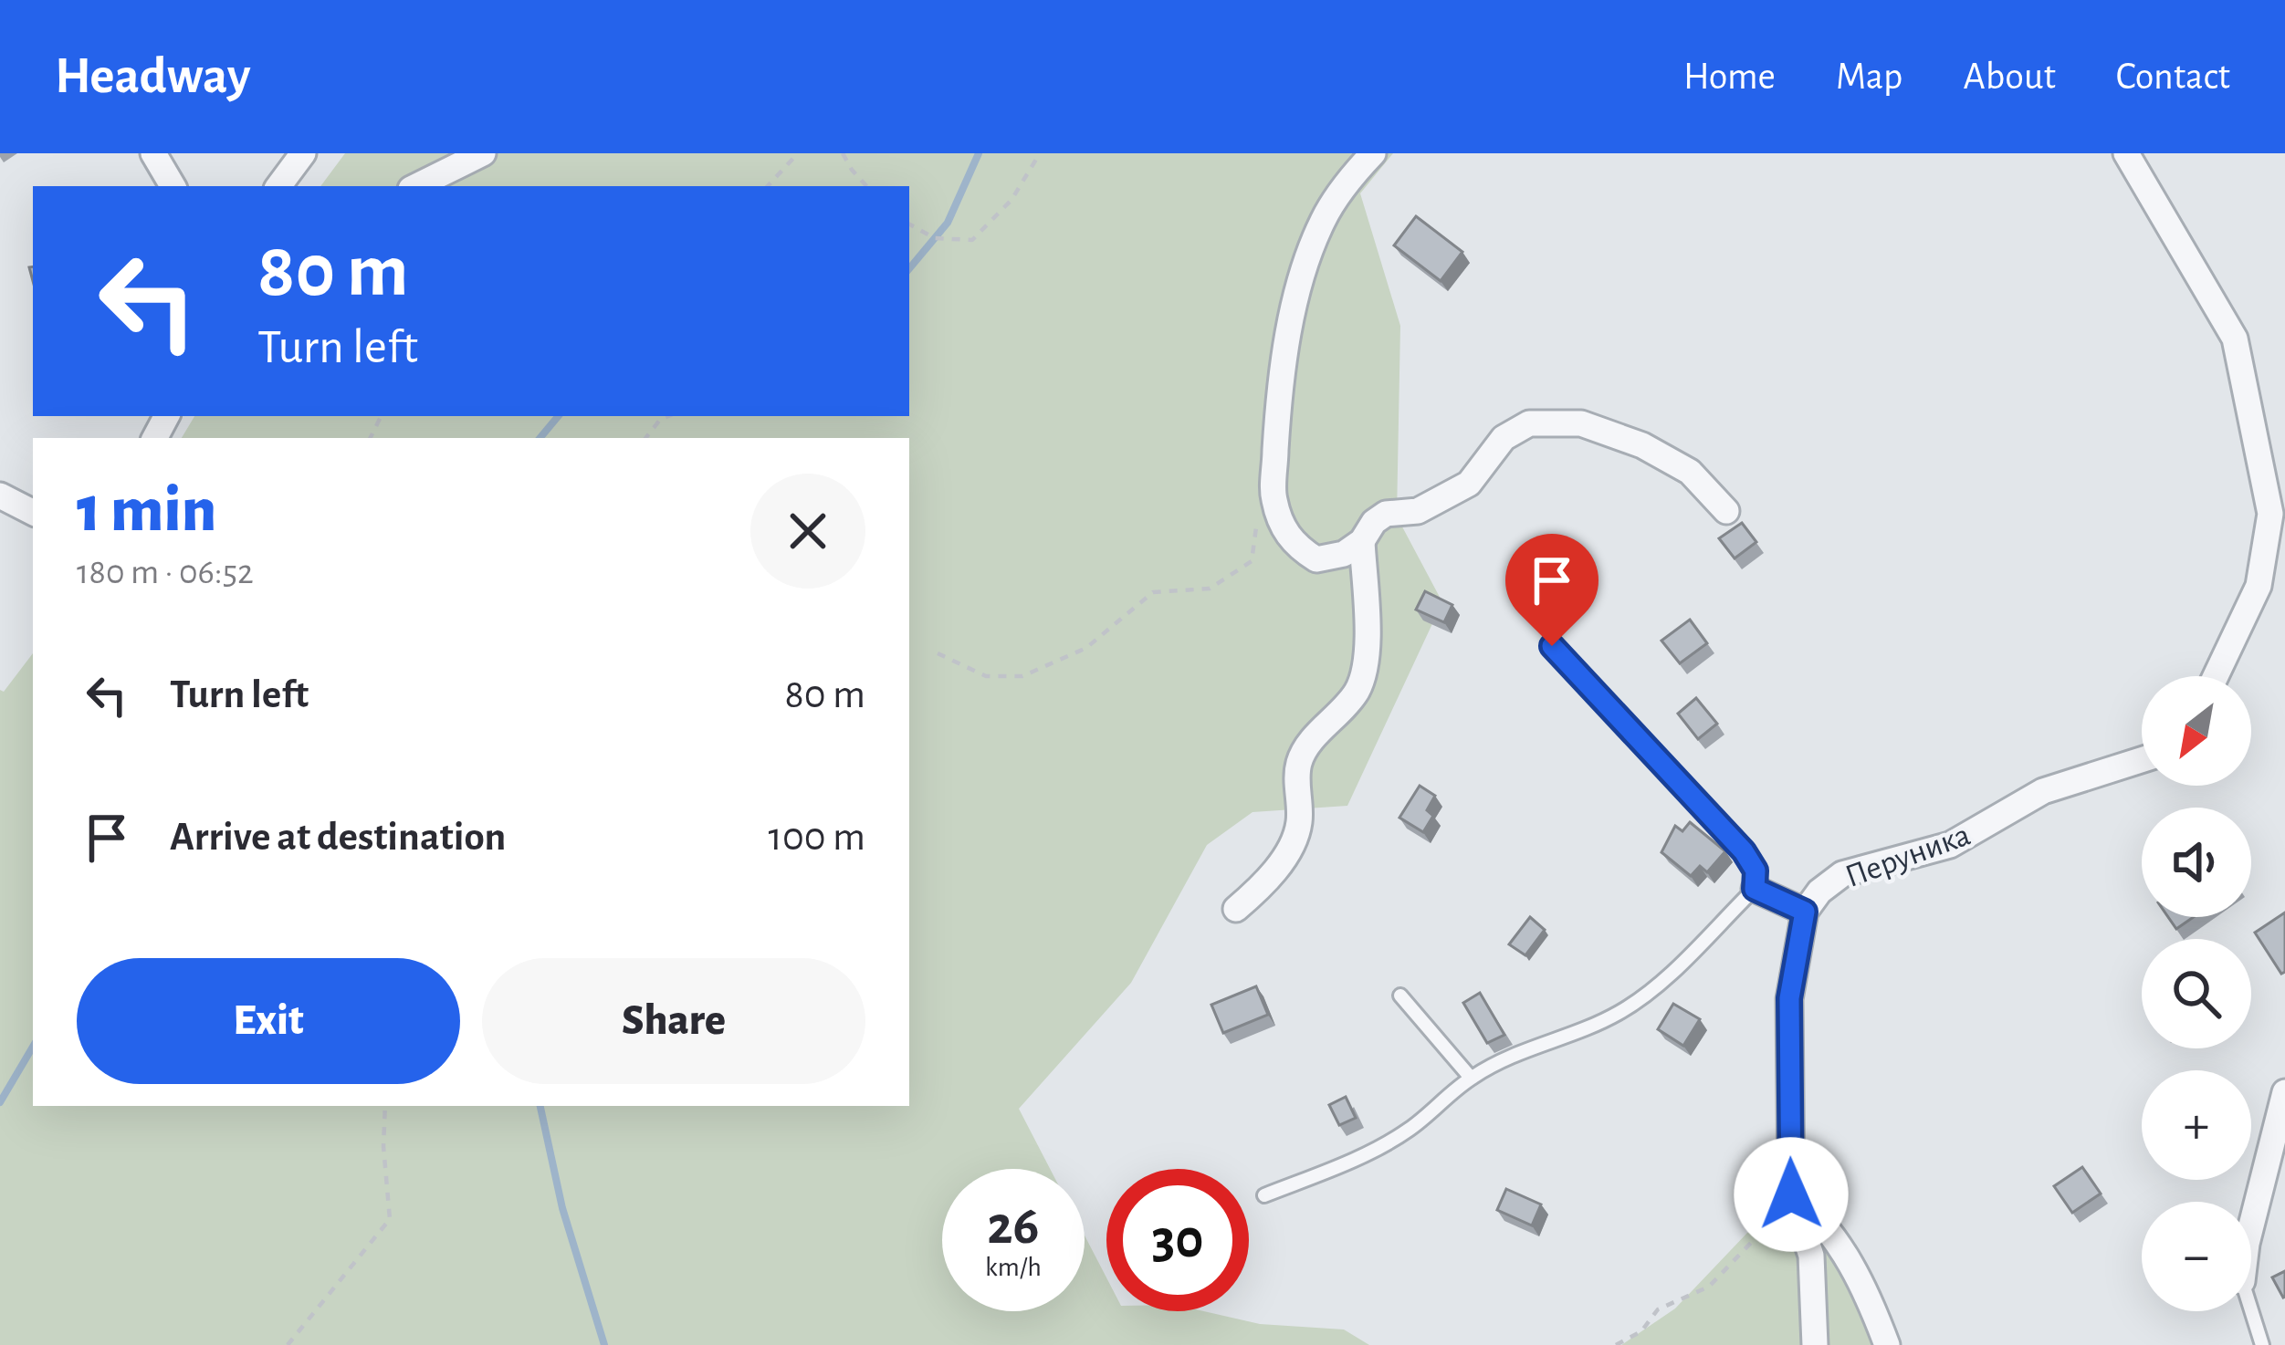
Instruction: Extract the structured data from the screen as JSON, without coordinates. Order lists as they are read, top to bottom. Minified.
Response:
{"streets":{"street":["Перуника"]},"north":"bottom left","page":{"header":"Headway","nav":["Home","Map","About","Contact"],"turn":["80 m","Turn left"],"heading":["1 min","180 m · 06:52"],"list":[{"name":"Turn left","value":"80 m"},{"name":"Arrive at destination","value":"100 m"}],"map_buttons":["+","−"],"buttons":["Exit","Share"],"speed":"26 km/h","limit":"30"}}
